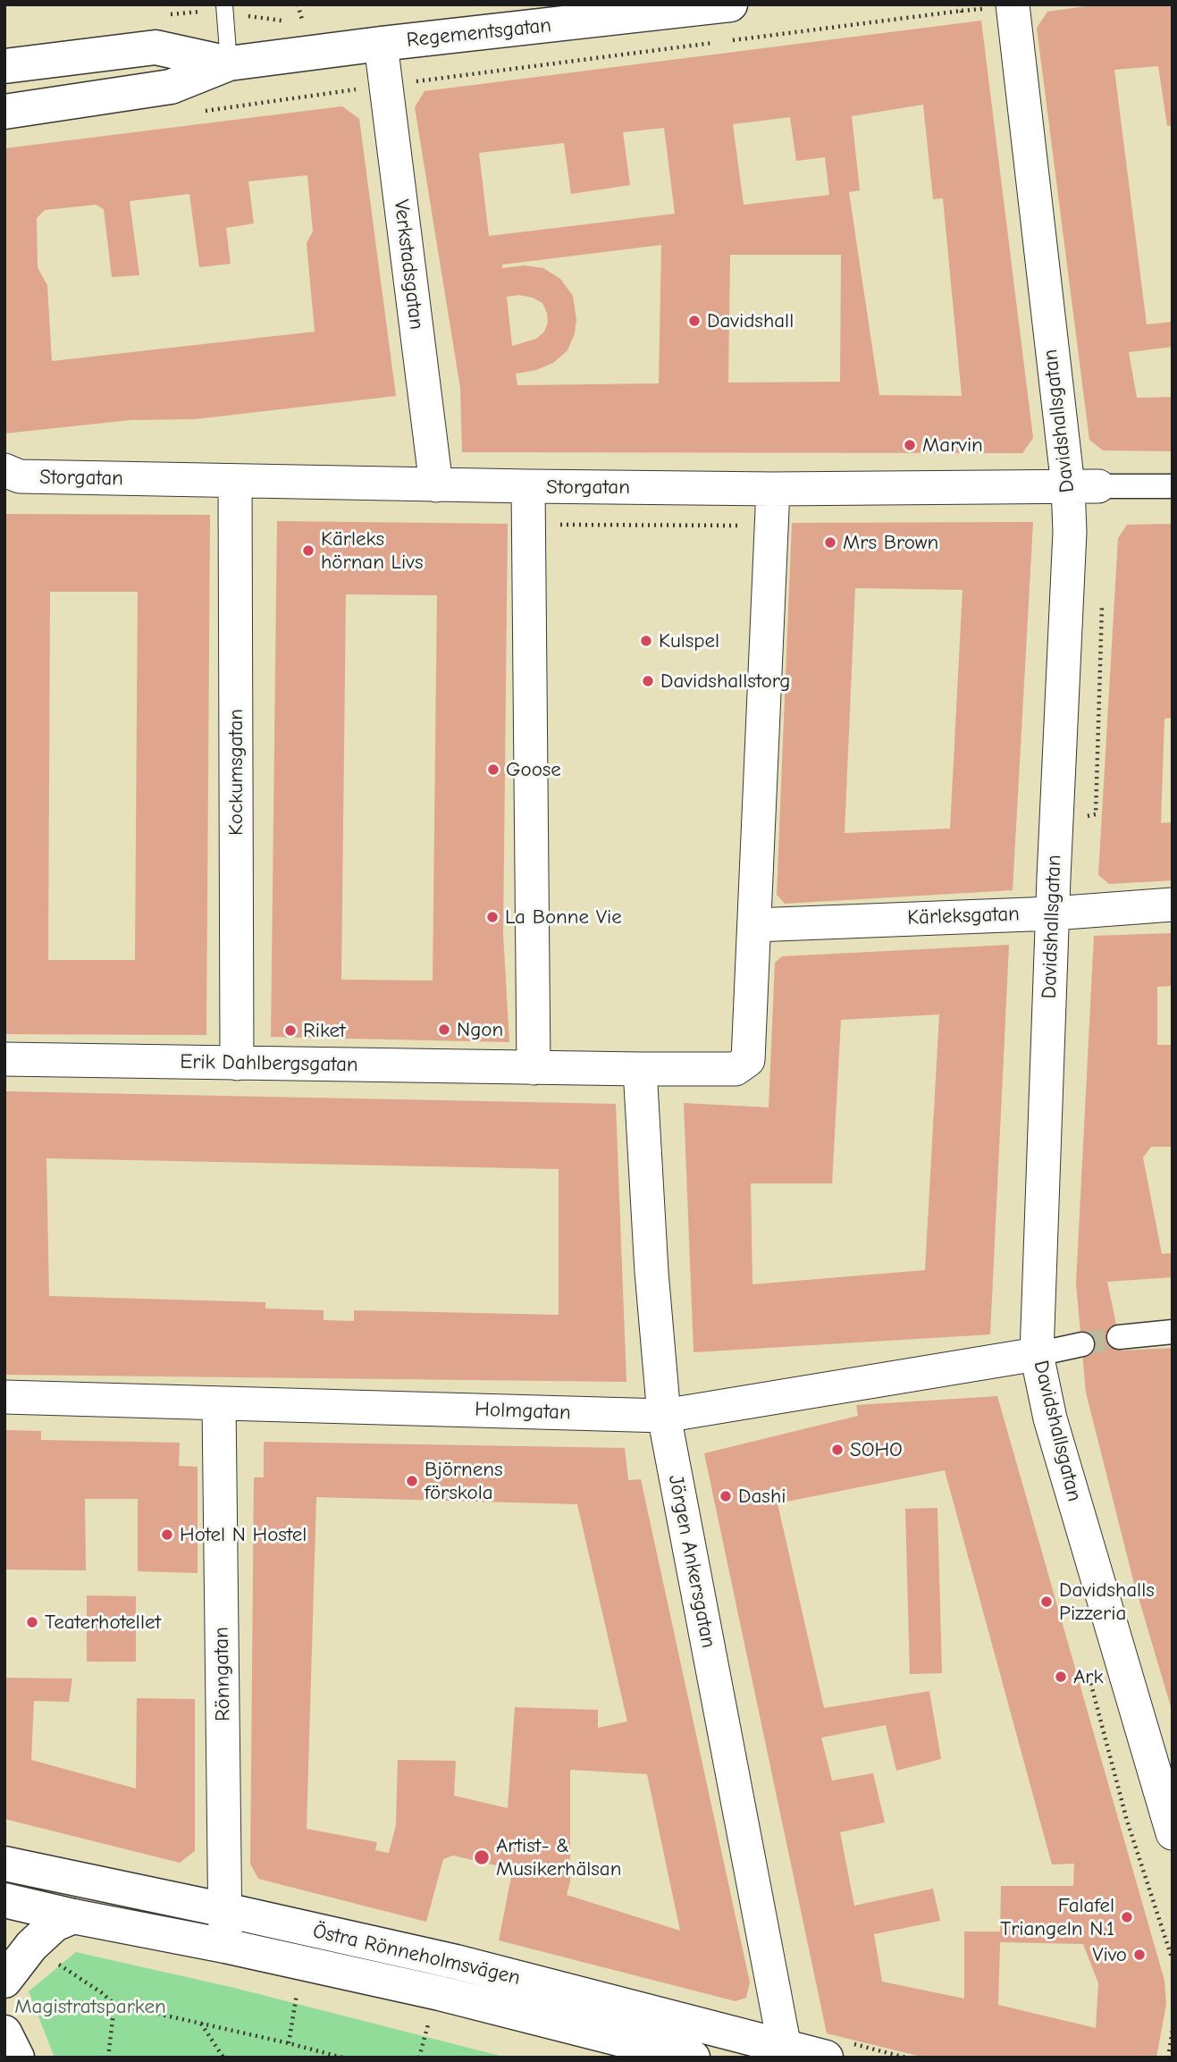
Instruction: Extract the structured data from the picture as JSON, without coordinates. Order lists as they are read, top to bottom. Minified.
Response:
{"streets":{"street":["Regementsgatan","Verkstadsgatan","Davidshallsgatan","Storgatan","Kockumsgatan","Kärleksgatan","Erik Dahlbergsgatan","Holmgatan","Jörgen Ankersgatan","Rönngatan","Östra Rönneholmsvägen"]},"crossings":[["Regementsgatan","Verkstadsgatan"],["Verkstadsgatan","Storgatan"],["Davidshallsgatan","Storgatan"],["Davidshallsgatan","Kärleksgatan"],["Davidshallsgatan","Holmgatan"],["Storgatan","Kockumsgatan"],["Kockumsgatan","Erik Dahlbergsgatan"],["Holmgatan","Jörgen Ankersgatan"],["Holmgatan","Rönngatan"],["Jörgen Ankersgatan","Östra Rönneholmsvägen"],["Rönngatan","Östra Rönneholmsvägen"]],"parks":["Magistratsparken"],"places":["Davidshall","Marvin","Mrs Brown","Kärleks hörnan Livs","Kulspel","Davidshallstorg","Goose","La Bonne Vie","Ngon","Riket","SOHO","Björnens förskola","Dashi","Hotel N Hostel","Davidshalls Pizzeria","Teaterhotellet","Ark","Artist- & Musikerhälsan","Falafel Triangeln N.1","Vivo"]}
